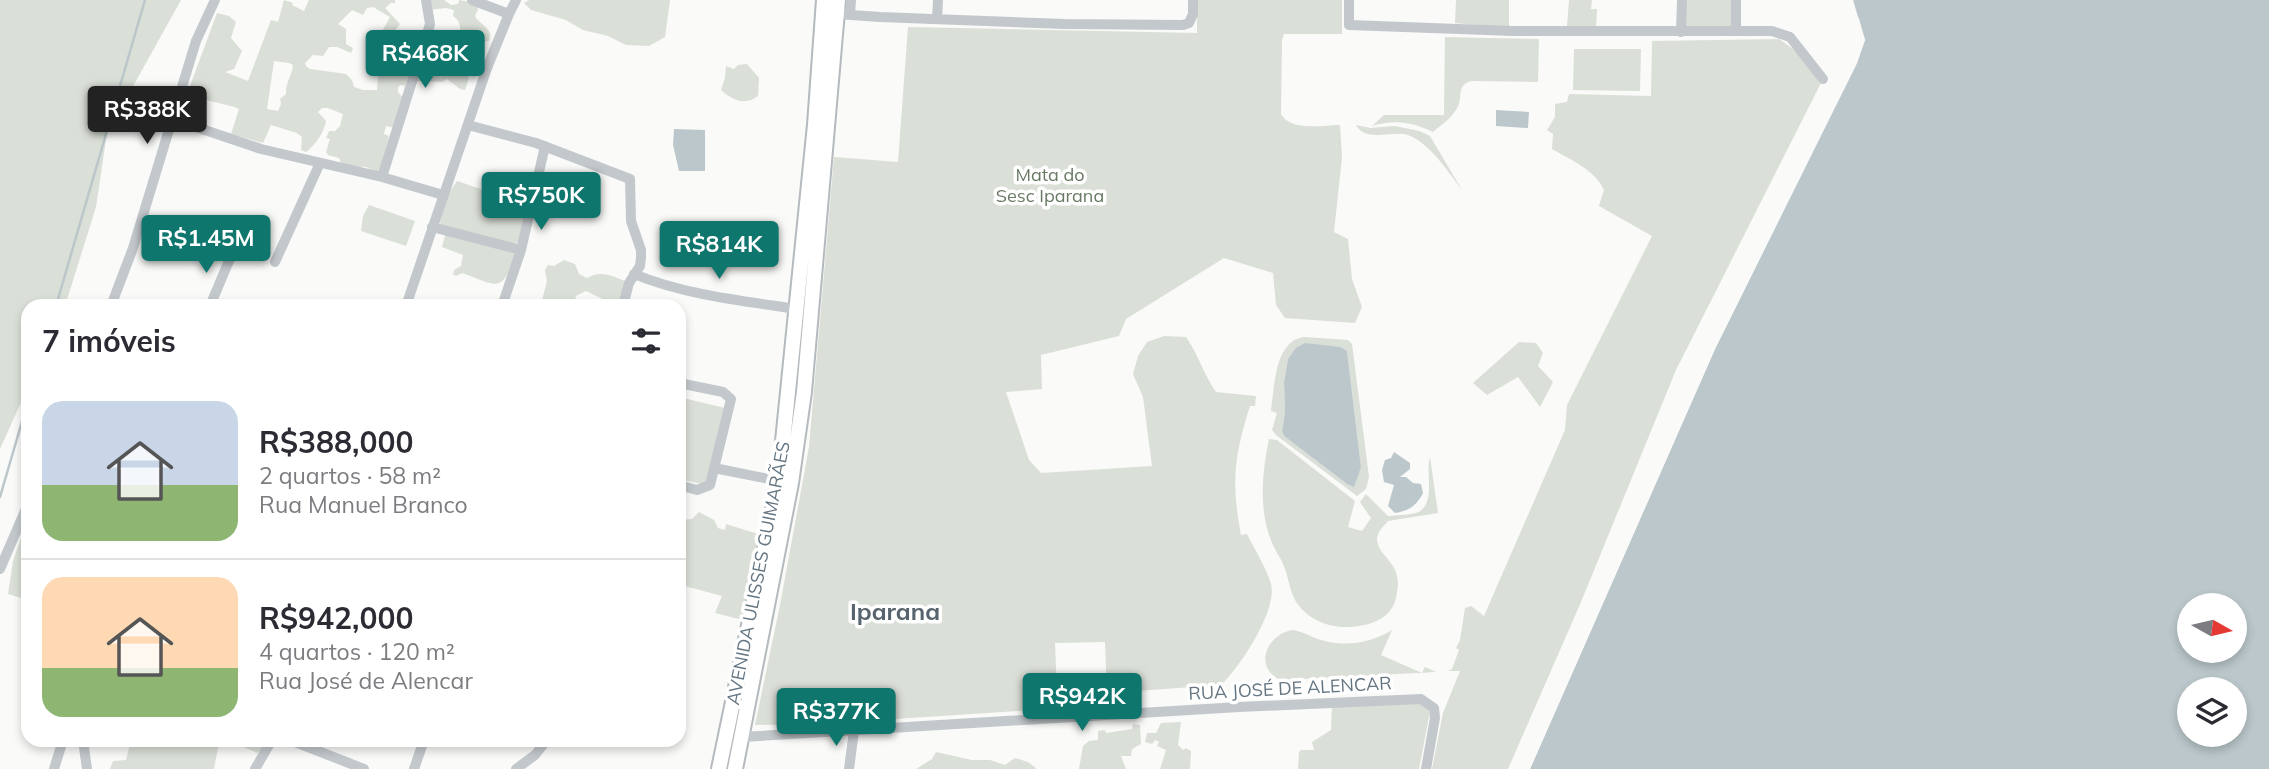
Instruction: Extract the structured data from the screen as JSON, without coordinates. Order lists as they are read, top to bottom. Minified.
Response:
{"streets":{"main road":["AVENIDA ULISSES GUIMARÃES"],"street":["RUA JOSÉ DE ALENCAR"]},"crossings":[["AVENIDA ULISSES GUIMARÃES","RUA JOSÉ DE ALENCAR"]],"districts":["Iparana"],"parks":["Mata do Sesc Iparana"],"north":"right","page":{"price":["R$468K","R$388K","R$750K","R$1.45M","R$814K","R$942K","R$377K"],"heading":"7 imóveis","list":[{"name":"R$388,000","note":"2 quartos · 58 m² · Rua Manuel Branco"},{"name":"R$942,000","note":"4 quartos · 120 m² · Rua José de Alencar"}]}}
